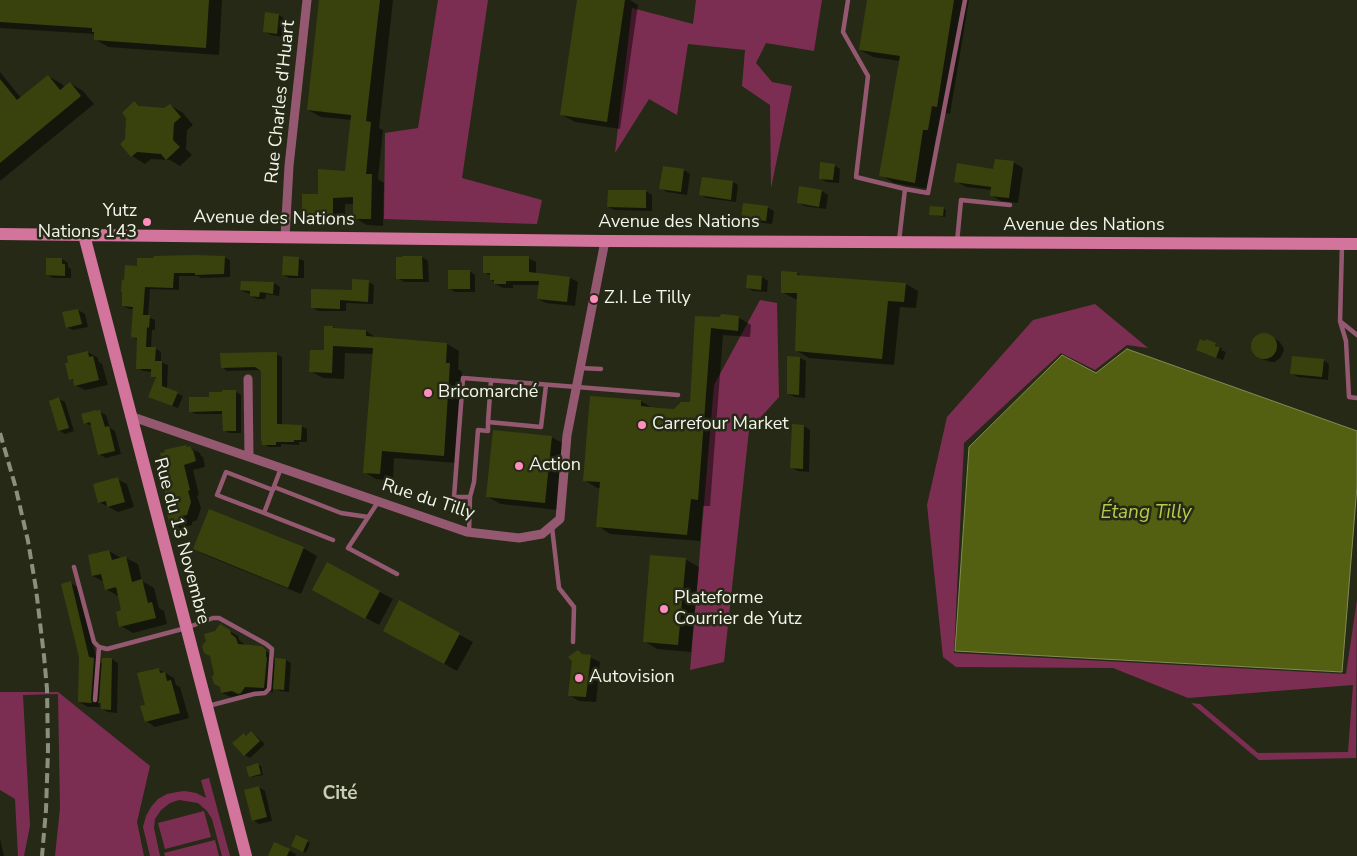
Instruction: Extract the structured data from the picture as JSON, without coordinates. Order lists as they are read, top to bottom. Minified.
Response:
{"streets":{"main road":["Avenue des Nations","Rue du 13 Novembre"],"street":["Rue Charles d'Huart","Rue du Tilly"]},"crossings":[["Rue Charles d'Huart","Avenue des Nations"],["Avenue des Nations","Rue du 13 Novembre"],["Rue du Tilly","Rue du 13 Novembre"]],"districts":["Cité"],"water":["Étang Tilly"],"places":["Yutz Nations 143","Z.I. Le Tilly","Bricomarché","Carrefour Market","Action","Plateforme Courrier de Yutz","Autovision"]}
